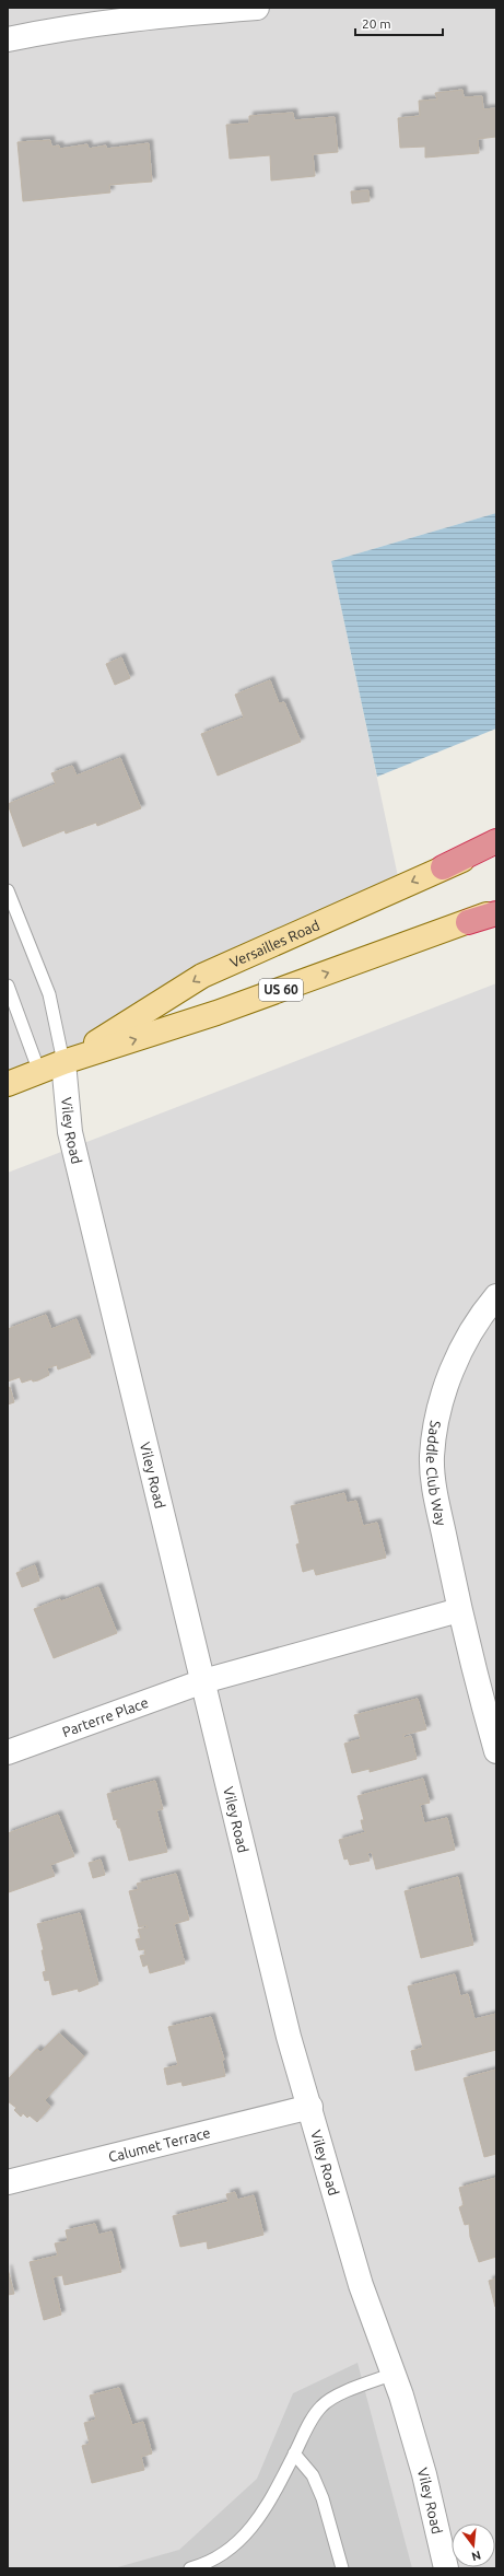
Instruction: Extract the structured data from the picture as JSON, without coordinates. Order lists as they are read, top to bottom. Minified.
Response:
{"streets":{"main road":["Versailles Road","US 60"],"street":["Viley Road","Saddle Club Way","Parterre Place","Calumet Terrace"]},"crossings":[["Versailles Road","Viley Road"],["Viley Road","Parterre Place"],["Viley Road","Calumet Terrace"]],"scale_bar":"20 m","north":"bottom"}
